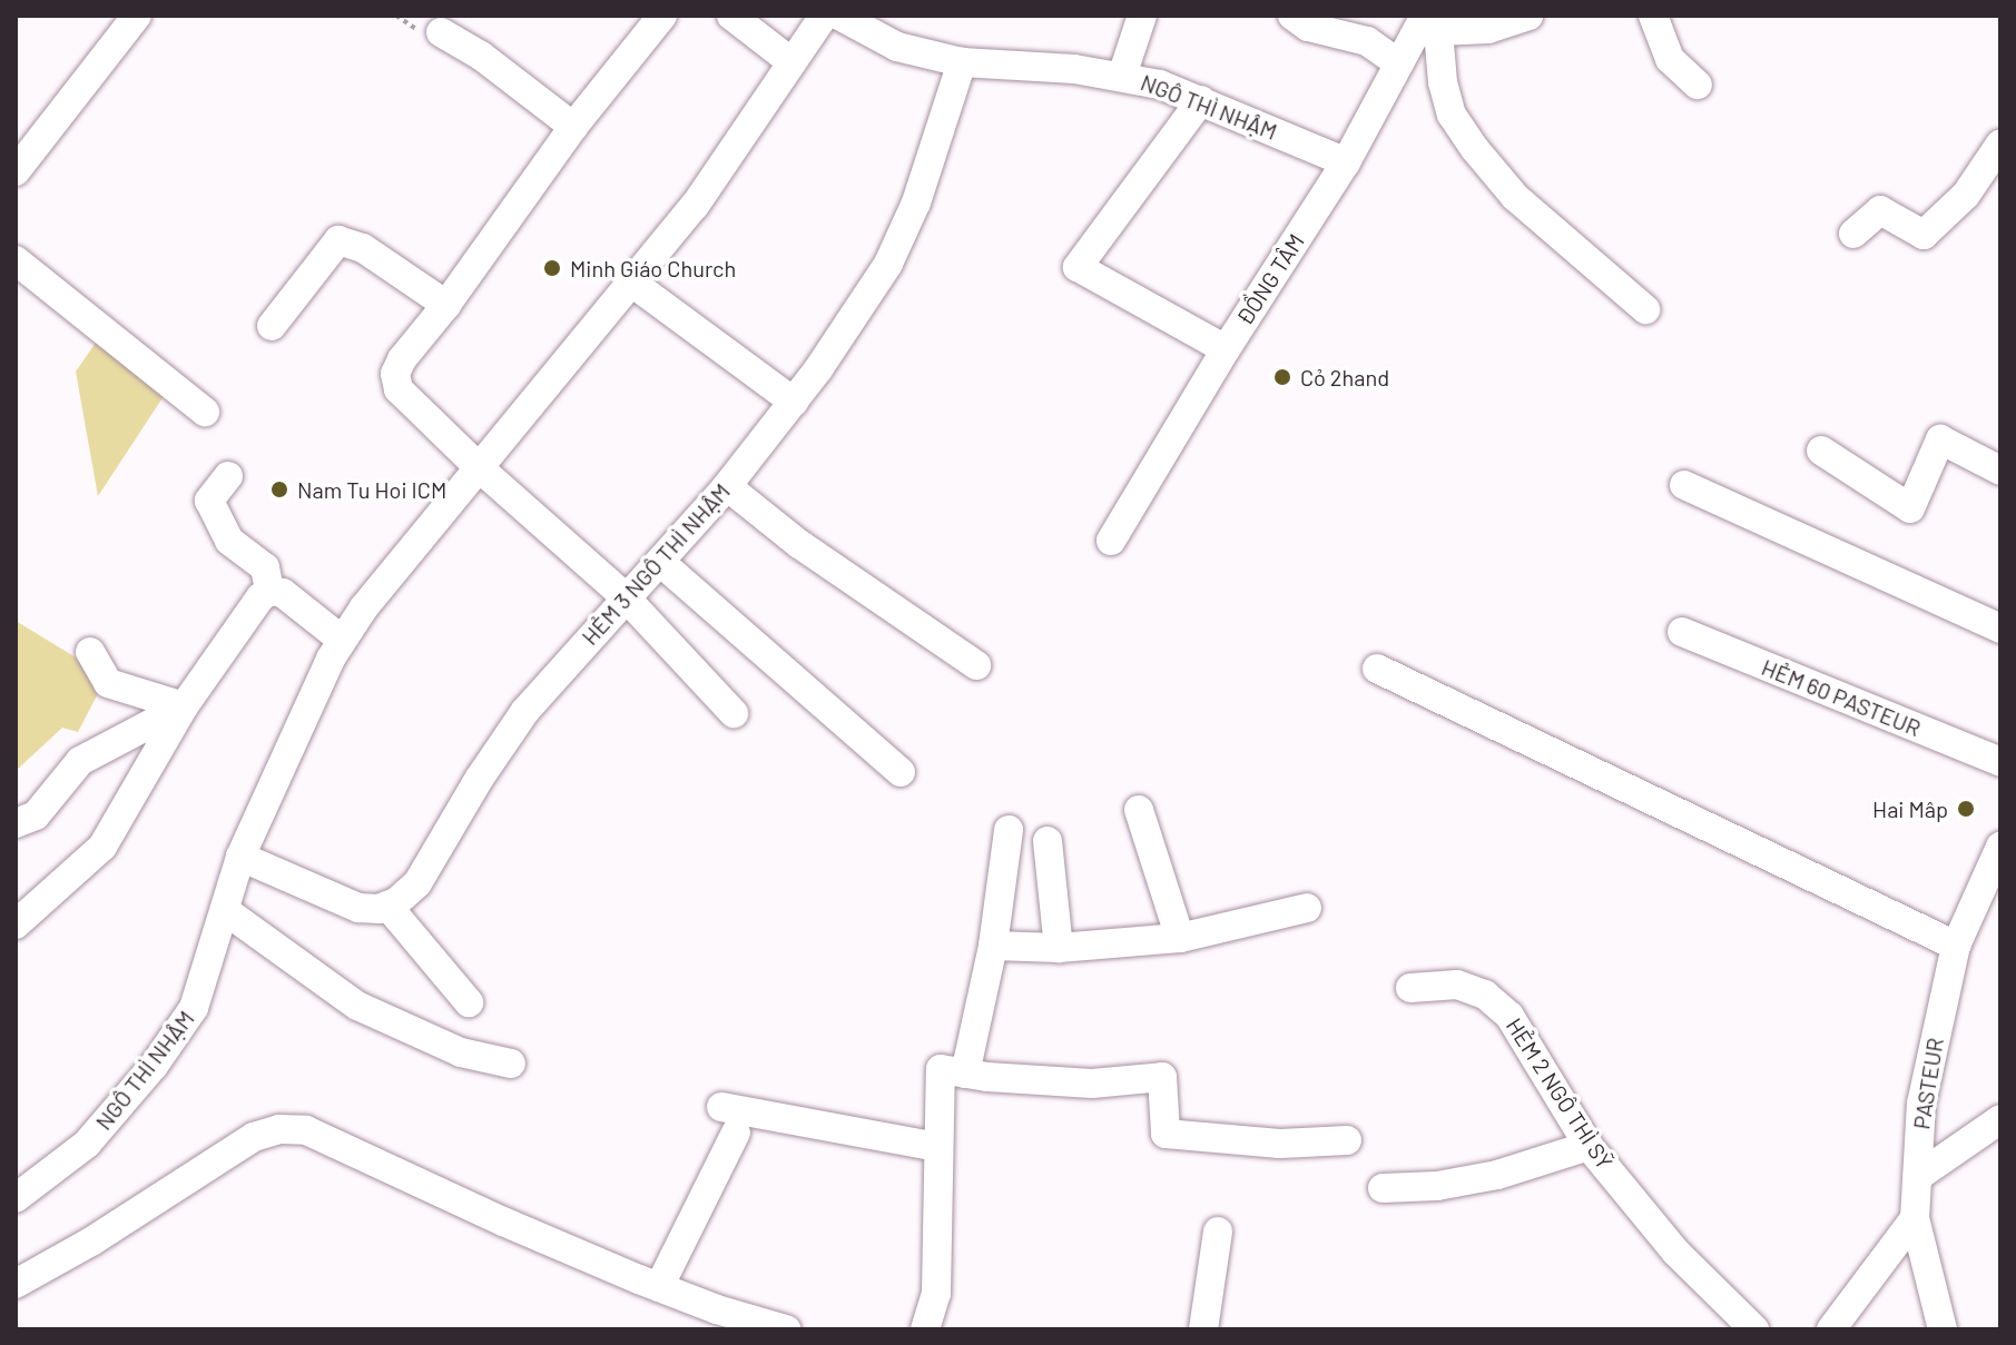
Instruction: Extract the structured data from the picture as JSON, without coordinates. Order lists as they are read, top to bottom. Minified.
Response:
{"streets":{"street":["NGÔ THÌ NHẬM","ĐỒNG TÂM","HẺM 3 NGÔ THÌ NHẬM","HẺM 60 PASTEUR","PASTEUR","HẺM 2 NGÔ THÌ SỸ"]},"crossings":[["NGÔ THÌ NHẬM","ĐỒNG TÂM"],["NGÔ THÌ NHẬM","HẺM 3 NGÔ THÌ NHẬM"]],"places":["Minh Giáo Church","Cỏ 2hand","Nam Tu Hoi ICM","Hai Mâp"]}
